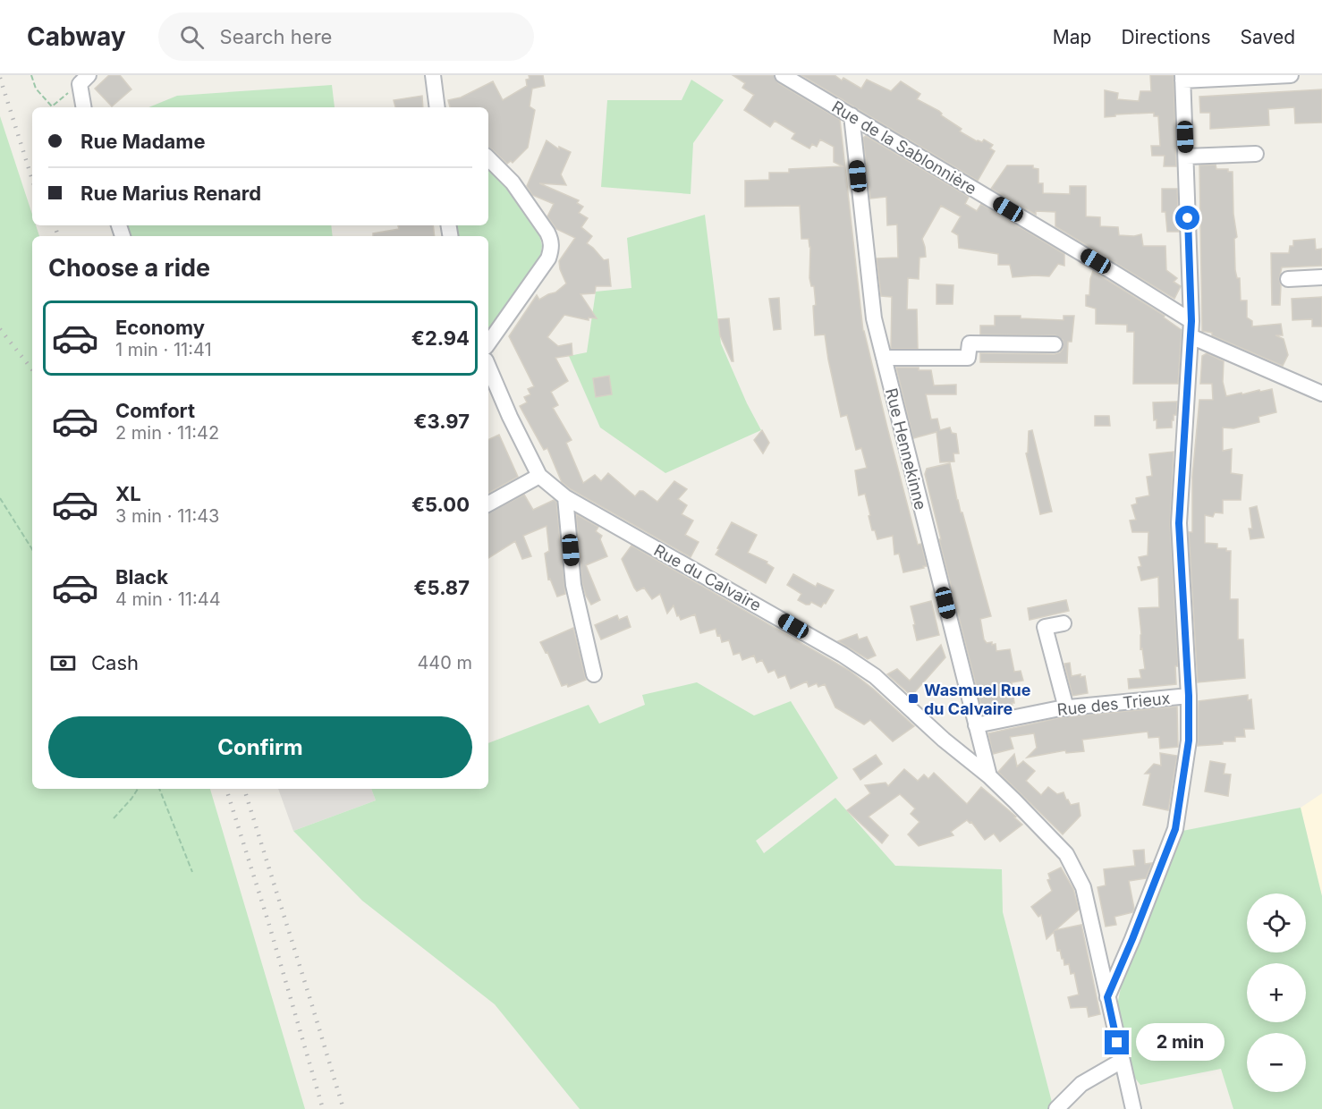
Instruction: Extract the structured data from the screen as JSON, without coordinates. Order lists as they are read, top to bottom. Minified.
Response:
{"streets":{"street":["Rue de la Sablonnière","Rue Hennekinne","Rue du Calvaire","Rue des Trieux"]},"crossings":[["Rue de la Sablonnière","Rue Hennekinne"],["Rue Hennekinne","Rue du Calvaire"],["Rue Hennekinne","Rue des Trieux"]],"places":{"transit":["Wasmuel Rue du Calvaire"]},"page":{"header":"Cabway","search":"Search here","nav":["Map","Directions","Saved"],"banner":["Rue Madame","Rue Marius Renard"],"heading":"Choose a ride","list":[{"name":"Economy","note":"1 min · 11:41","value":"€2.94"},{"name":"Comfort","note":"2 min · 11:42","value":"€3.97"},{"name":"XL","note":"3 min · 11:43","value":"€5.00"},{"name":"Black","note":"4 min · 11:44","value":"€5.87"}],"pay":["Cash","440 m"],"buttons":"Confirm","map_buttons":["+","−"],"bubble":"2 min"}}
